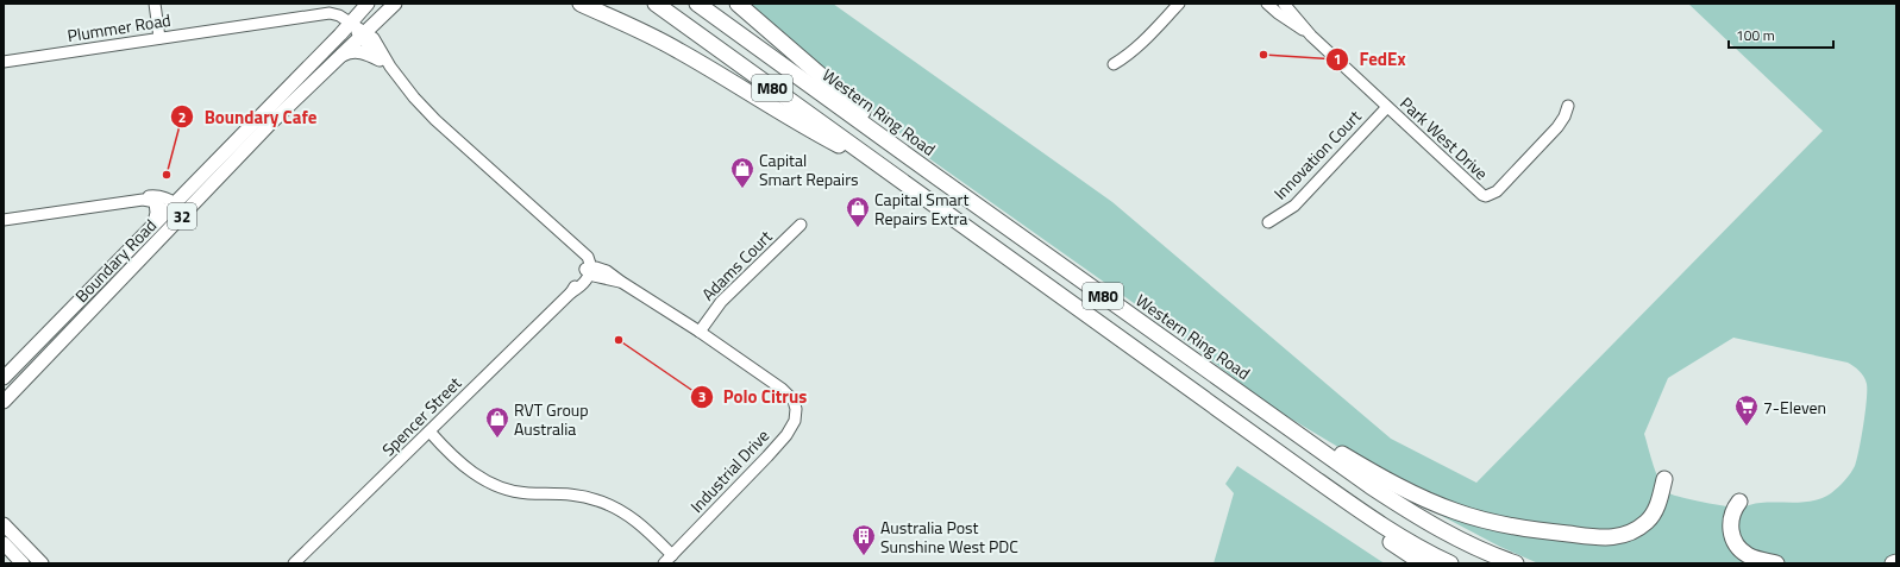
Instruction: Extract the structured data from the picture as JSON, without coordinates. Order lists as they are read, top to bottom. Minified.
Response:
{"streets":{"highway":["M80","Western Ring Road"],"main road":["32","Boundary Road"],"street":["Plummer Road","Park West Drive","Innovation Court","Adams Court","Spencer Street","Industrial Drive"]},"crossings":[["Plummer Road","32"],["Plummer Road","Boundary Road"],["Park West Drive","Innovation Court"],["32","Boundary Road"],["Adams Court","Industrial Drive"],["Spencer Street","Industrial Drive"]],"places":{"other":["FedEx","Boundary Cafe","Polo Citrus"],"shop":["Capital Smart Repairs","Capital Smart Repairs Extra","RVT Group Australia"],"supermarket":["7-Eleven"],"building":["Australia Post Sunshine West PDC"]},"scale_bar":"100 m"}
